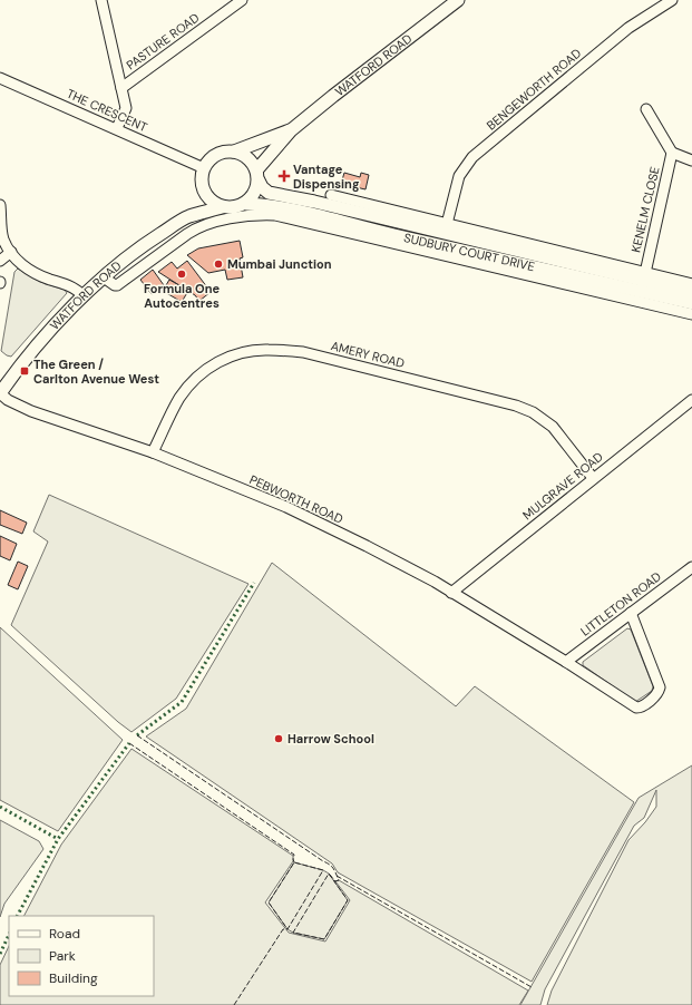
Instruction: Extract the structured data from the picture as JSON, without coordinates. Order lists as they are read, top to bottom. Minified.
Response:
{"streets":{"main road":["WATFORD ROAD","SUDBURY COURT DRIVE"],"street":["PASTURE ROAD","BENGEWORTH ROAD","THE CRESCENT","KENELM CLOSE","AMERY ROAD","MULGRAVE ROAD","PEBWORTH ROAD","LITTLETON ROAD"]},"crossings":[["WATFORD ROAD","THE CRESCENT"],["WATFORD ROAD","SUDBURY COURT DRIVE"],["WATFORD ROAD","PEBWORTH ROAD"],["BENGEWORTH ROAD","SUDBURY COURT DRIVE"],["THE CRESCENT","SUDBURY COURT DRIVE"],["KENELM CLOSE","SUDBURY COURT DRIVE"],["AMERY ROAD","MULGRAVE ROAD"],["AMERY ROAD","PEBWORTH ROAD"],["MULGRAVE ROAD","PEBWORTH ROAD"],["PEBWORTH ROAD","LITTLETON ROAD"]],"places":{"health":["Vantage Dispensing"],"other":["Mumbai Junction","Formula One Autocentres","Harrow School"],"transit":["The Green / Carlton Avenue West"]},"legend":["Road","Park","Building"]}
